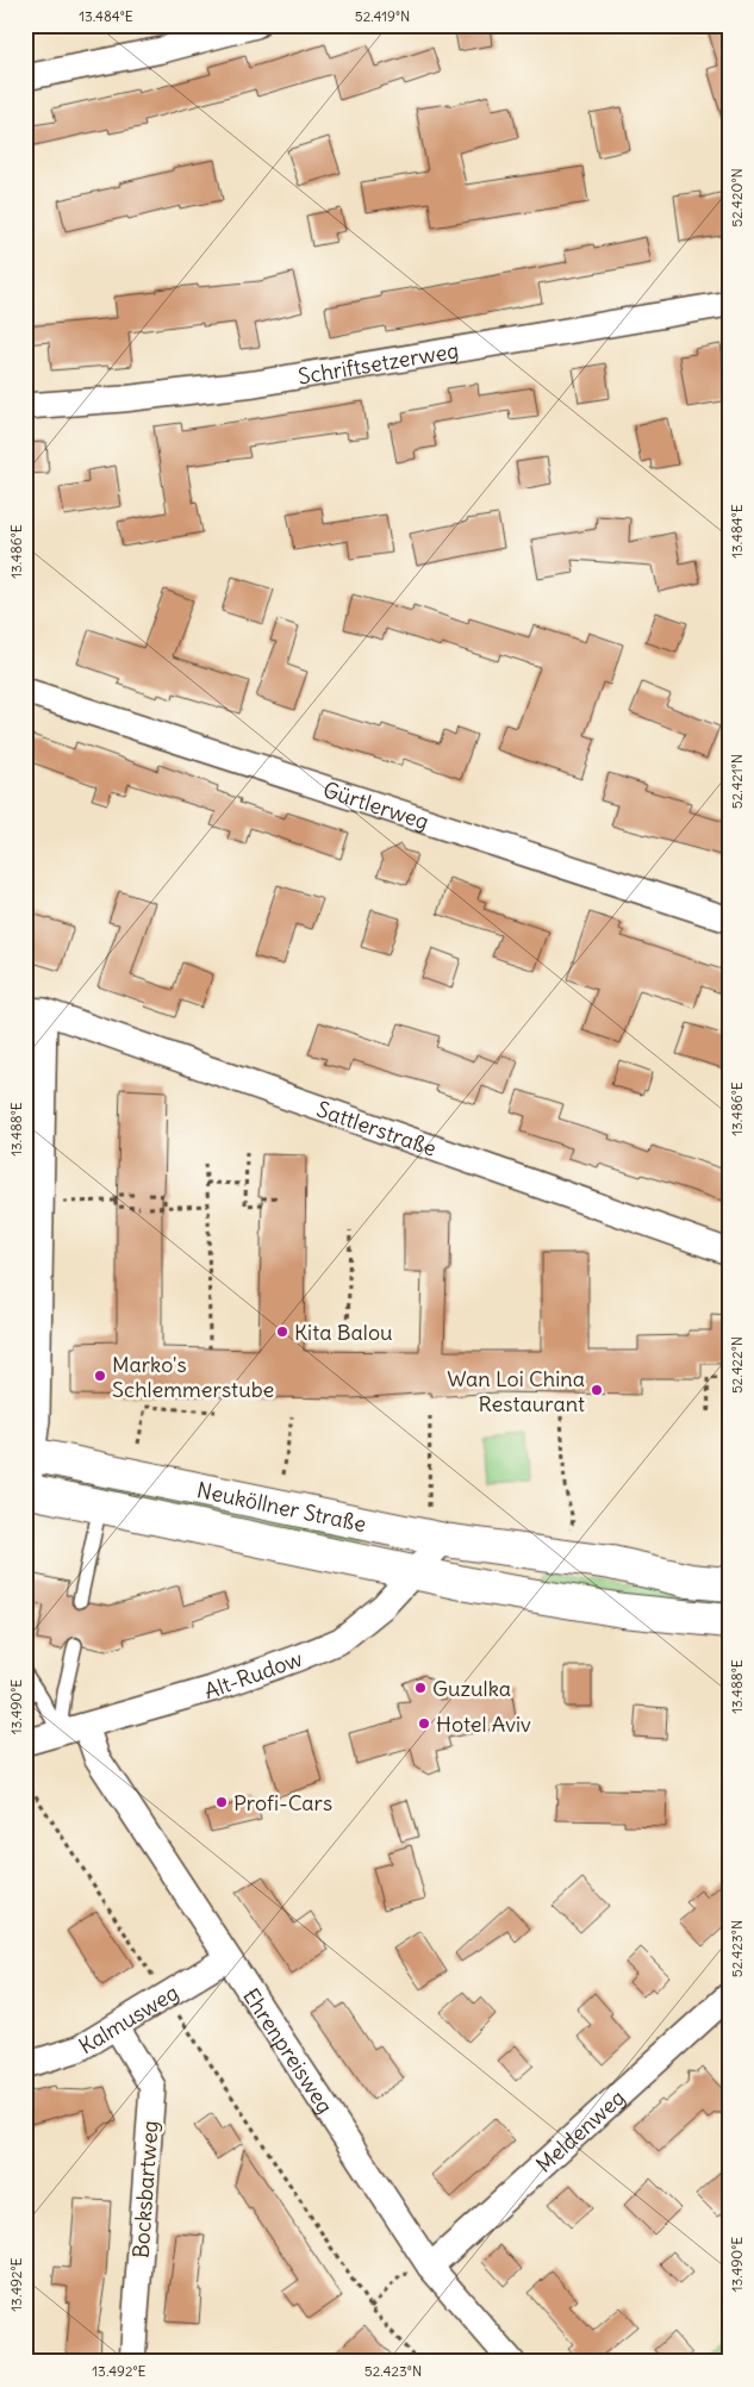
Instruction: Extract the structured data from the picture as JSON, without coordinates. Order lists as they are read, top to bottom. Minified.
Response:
{"streets":{"main road":["Neuköllner Straße"],"street":["Schriftsetzerweg","Gürtlerweg","Sattlerstraße","Alt-Rudow","Kalmusweg","Ehrenpreisweg","Meldenweg","Bocksbartweg"]},"crossings":[["Neuköllner Straße","Alt-Rudow"],["Alt-Rudow","Ehrenpreisweg"],["Kalmusweg","Ehrenpreisweg"],["Kalmusweg","Bocksbartweg"],["Ehrenpreisweg","Meldenweg"]],"places":["Kita Balou","Marko's Schlemmerstube","Wan Loi China Restaurant","Guzulka","Hotel Aviv","Profi-Cars"],"coordinates":["13.484°E","52.419°N","52.420°N","13.486°E","52.421°N","13.488°E","52.422°N","13.490°E","52.423°N","13.492°E"]}
